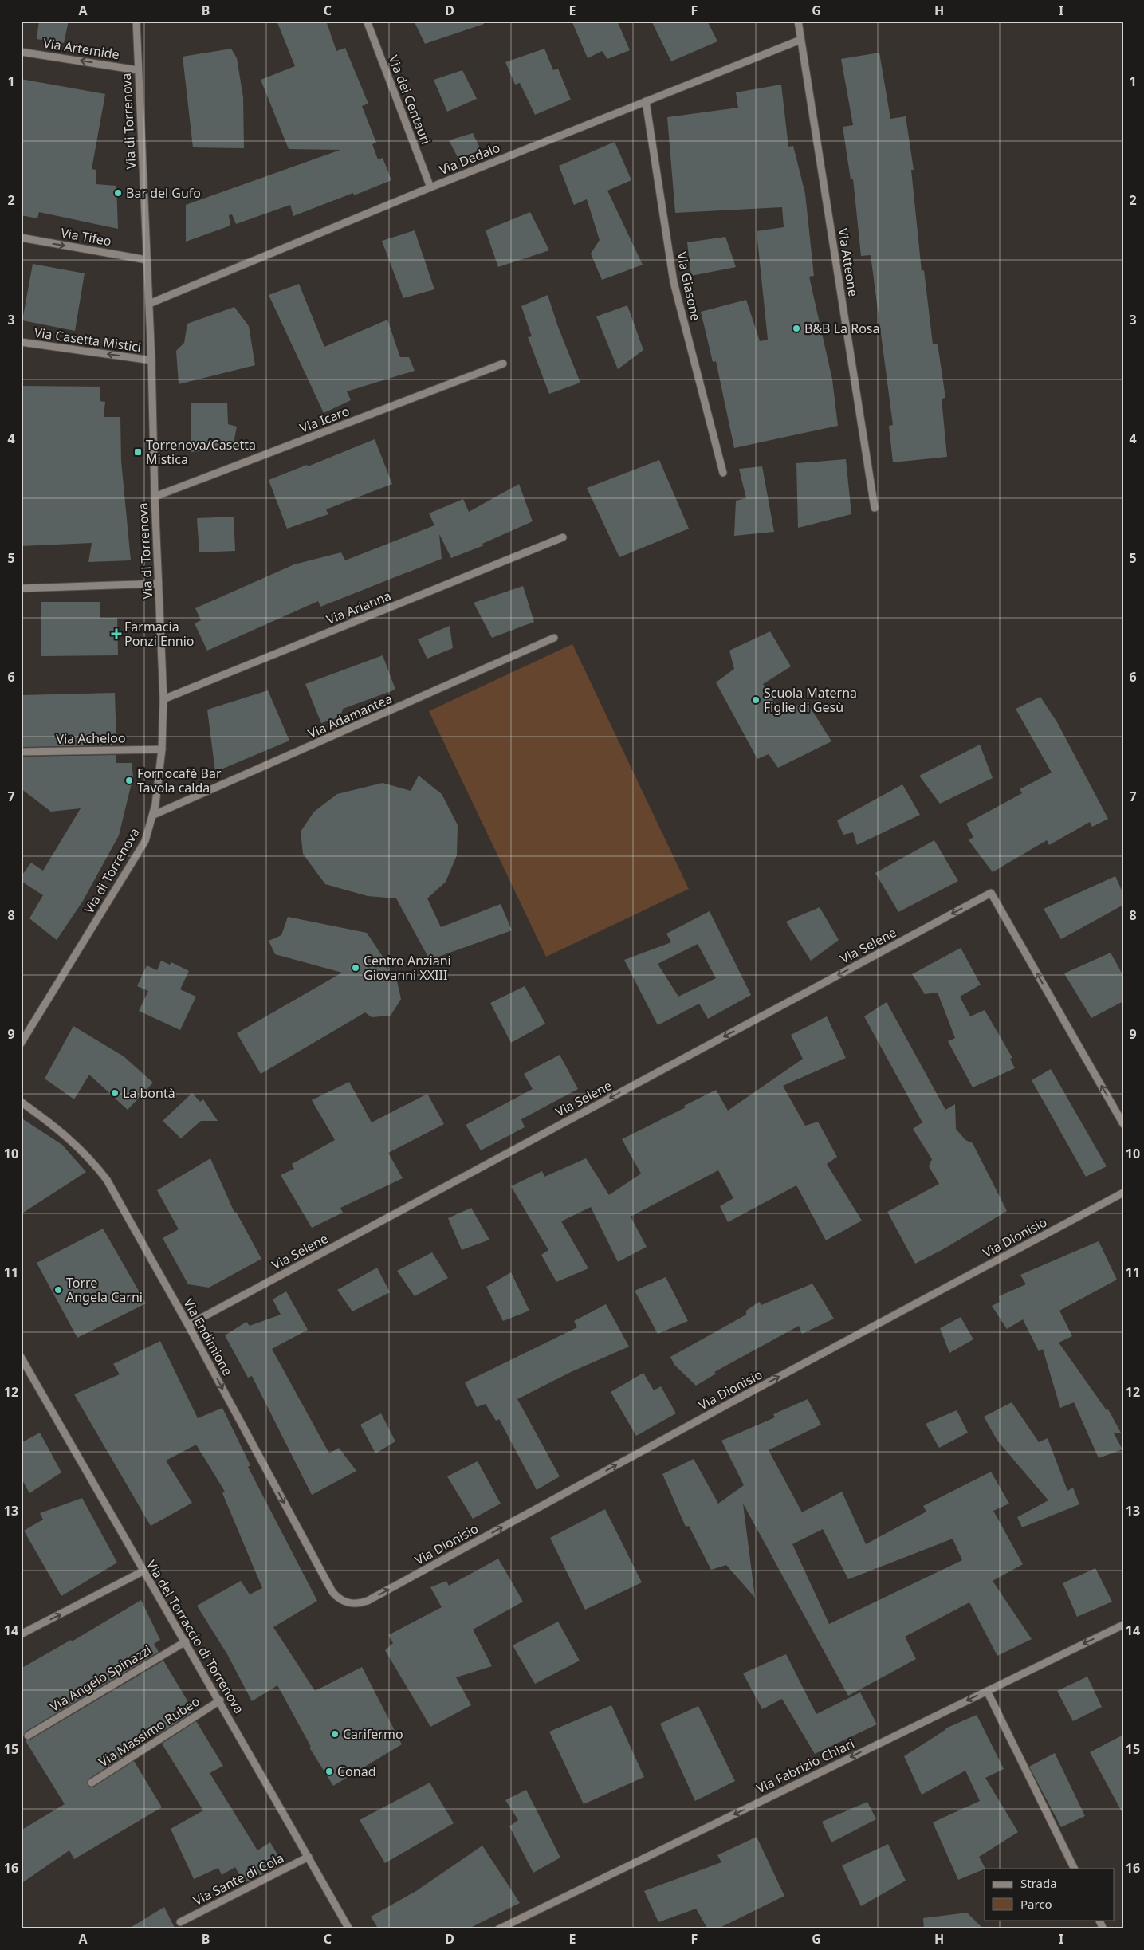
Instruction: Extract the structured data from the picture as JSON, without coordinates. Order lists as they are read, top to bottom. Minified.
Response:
{"streets":{"street":["Via Artemide","Via dei Centauri","Via di Torrenova","Via Dedalo","Via Tifeo","Via Atteone","Via Giasone","Via Casetta Mistici","Via Icaro","Via Arianna","Via Adamantea","Via Acheloo","Via Selene","Via Dionisio","Via Endimione","Via del Torraccio di Torrenova","Via Angelo Spinazzi","Via Massimo Rubeo","Via Fabrizio Chiari","Via Sante di Cola"]},"crossings":[["Via Artemide","Via di Torrenova"],["Via dei Centauri","Via Dedalo"],["Via di Torrenova","Via Dedalo"],["Via di Torrenova","Via Tifeo"],["Via di Torrenova","Via Casetta Mistici"],["Via di Torrenova","Via Icaro"],["Via di Torrenova","Via Arianna"],["Via di Torrenova","Via Adamantea"],["Via di Torrenova","Via Acheloo"],["Via Dedalo","Via Atteone"],["Via Dedalo","Via Giasone"],["Via Selene","Via Endimione"],["Via Dionisio","Via Endimione"],["Via del Torraccio di Torrenova","Via Angelo Spinazzi"],["Via del Torraccio di Torrenova","Via Massimo Rubeo"],["Via del Torraccio di Torrenova","Via Sante di Cola"]],"one_way":["Via Artemide","Via Tifeo","Via Casetta Mistici","Via Selene","Via Dionisio","Via Endimione","Via Fabrizio Chiari"],"places":{"other":["Bar del Gufo","B&B La Rosa","Scuola Materna Figlie di Gesù","Fornocafè Bar Tavola calda","Centro Anziani Giovanni XXIII","La bontà","Torre Angela Carni","Carifermo","Conad"],"transit":["Torrenova/Casetta Mistica"],"health":["Farmacia Ponzi Ennio"]},"legend":["Strada","Parco"],"grid":{"columns":["A","B","C","D","E","F","G","H","I"],"rows":["1","2","3","4","5","6","7","8","9","10","11","12","13","14","15","16"]}}
